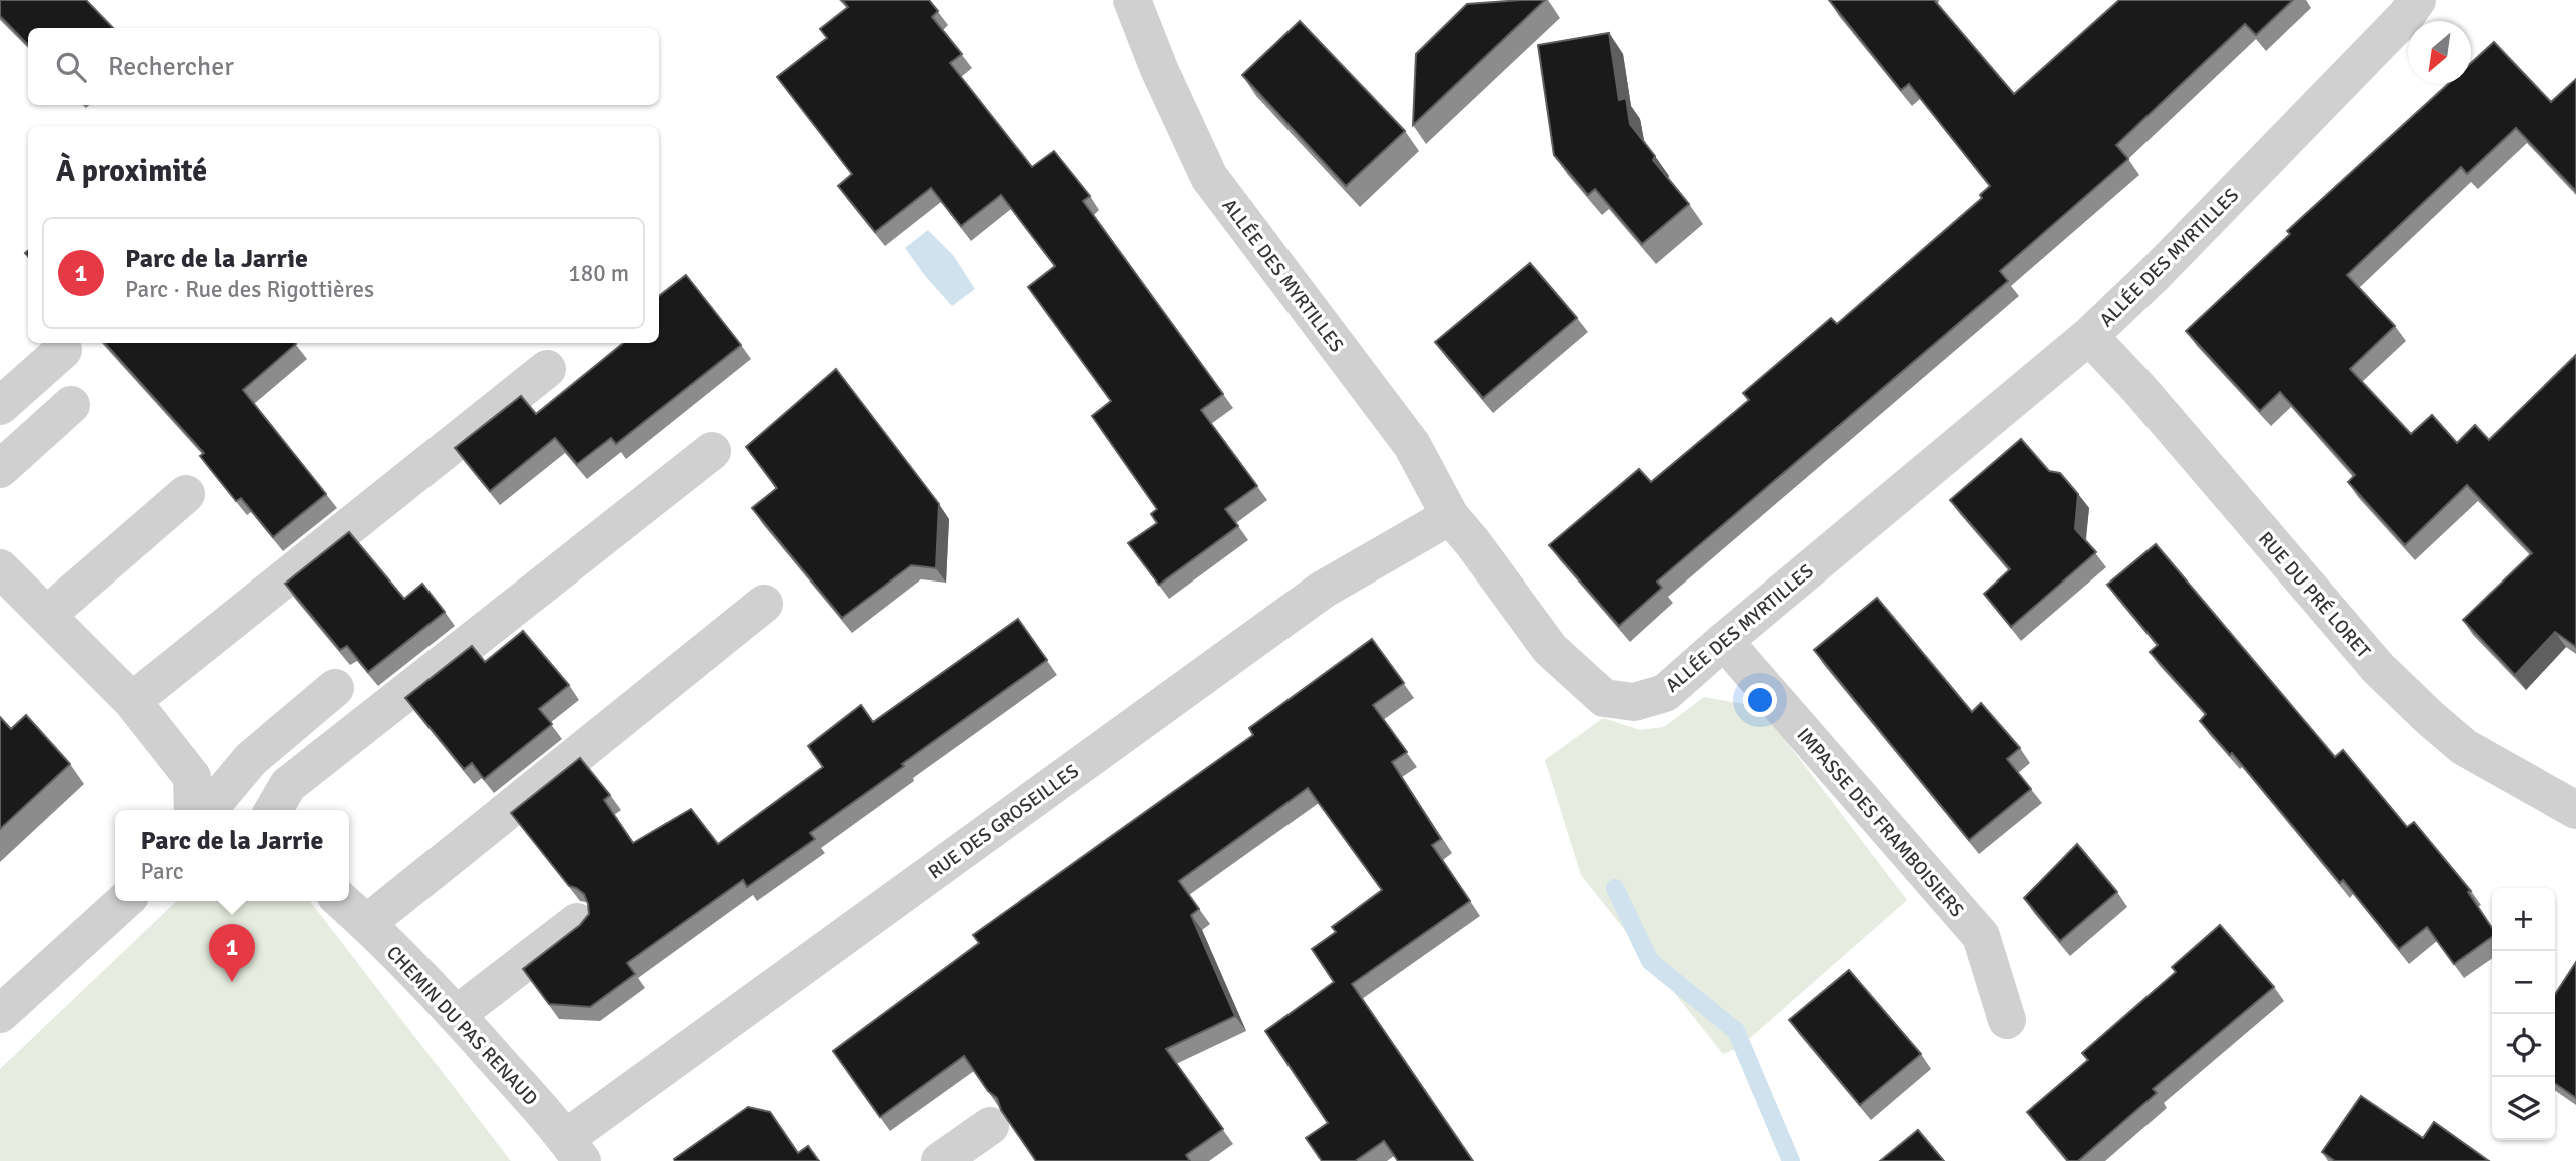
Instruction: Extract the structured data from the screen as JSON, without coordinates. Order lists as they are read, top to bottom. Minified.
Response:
{"streets":{"street":["ALLÉE DES MYRTILLES","RUE DU PRÉ LORET","RUE DES GROSEILLES","IMPASSE DES FRAMBOISIERS","CHEMIN DU PAS RENAUD"]},"crossings":[["ALLÉE DES MYRTILLES","RUE DU PRÉ LORET"],["ALLÉE DES MYRTILLES","RUE DES GROSEILLES"],["ALLÉE DES MYRTILLES","IMPASSE DES FRAMBOISIERS"],["RUE DES GROSEILLES","CHEMIN DU PAS RENAUD"]],"north":"bottom left","page":{"search":"Rechercher","heading":"À proximité","list":[{"mark":"1","name":"Parc de la Jarrie","note":"Parc · Rue des Rigottières","value":"180 m"}],"popup":["Parc de la Jarrie","Parc"],"map_buttons":["+","−"],"pins":"1"}}
